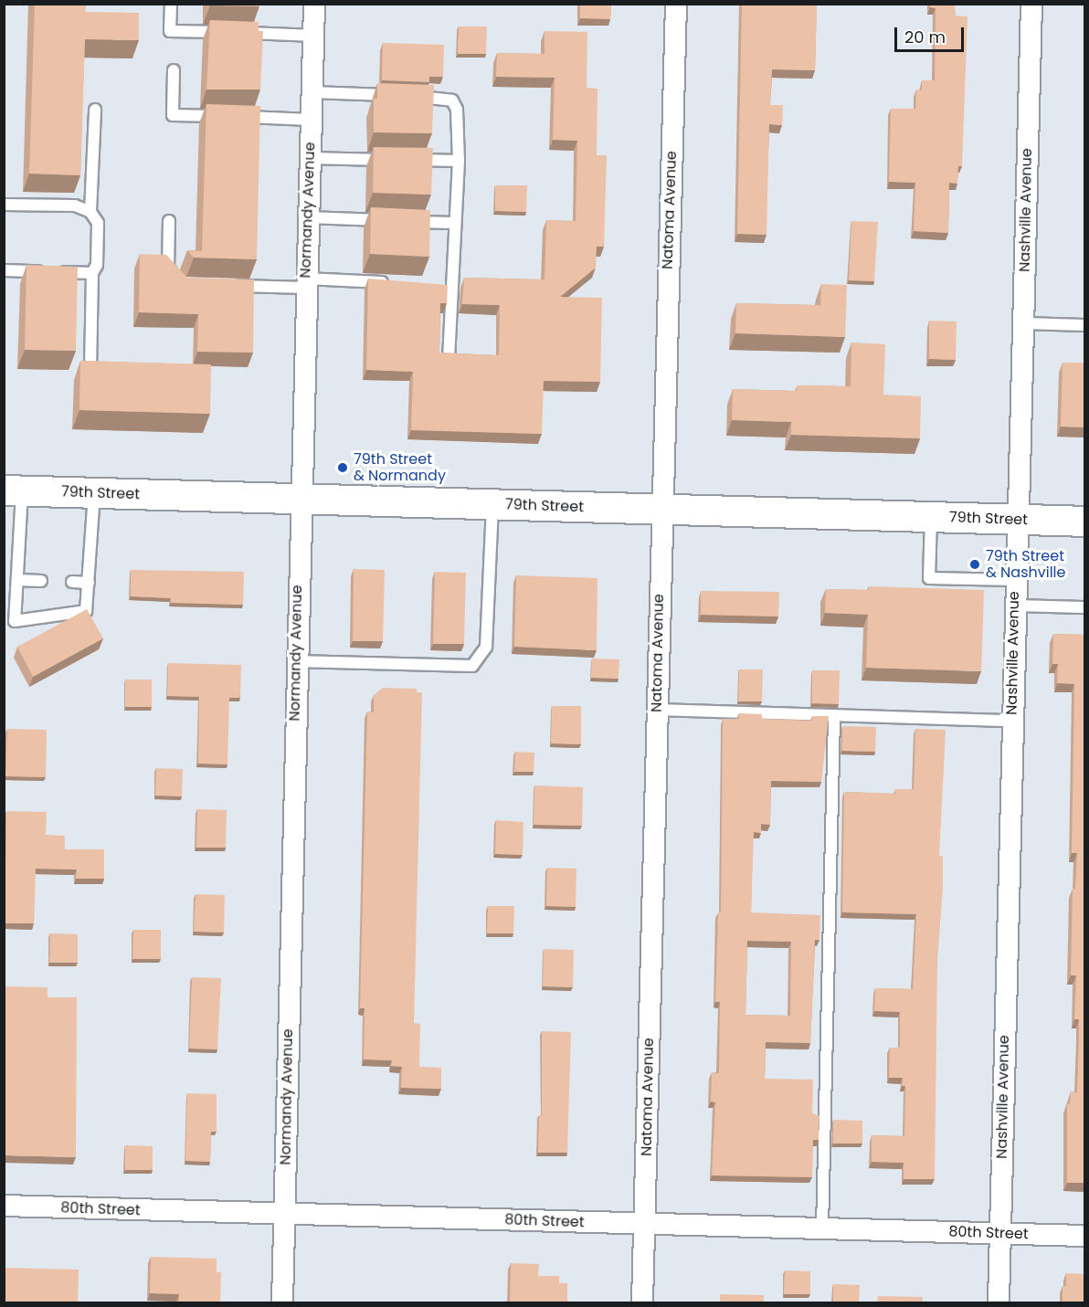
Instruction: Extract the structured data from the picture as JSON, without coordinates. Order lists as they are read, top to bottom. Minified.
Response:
{"streets":{"main road":["79th Street"],"street":["Normandy Avenue","Natoma Avenue","Nashville Avenue","80th Street"]},"crossings":[["Normandy Avenue","79th Street"],["Normandy Avenue","80th Street"],["Natoma Avenue","79th Street"],["Natoma Avenue","80th Street"],["Nashville Avenue","79th Street"],["Nashville Avenue","80th Street"]],"places":["79th Street & Normandy","79th Street & Nashville"],"scale_bar":"20 m"}
